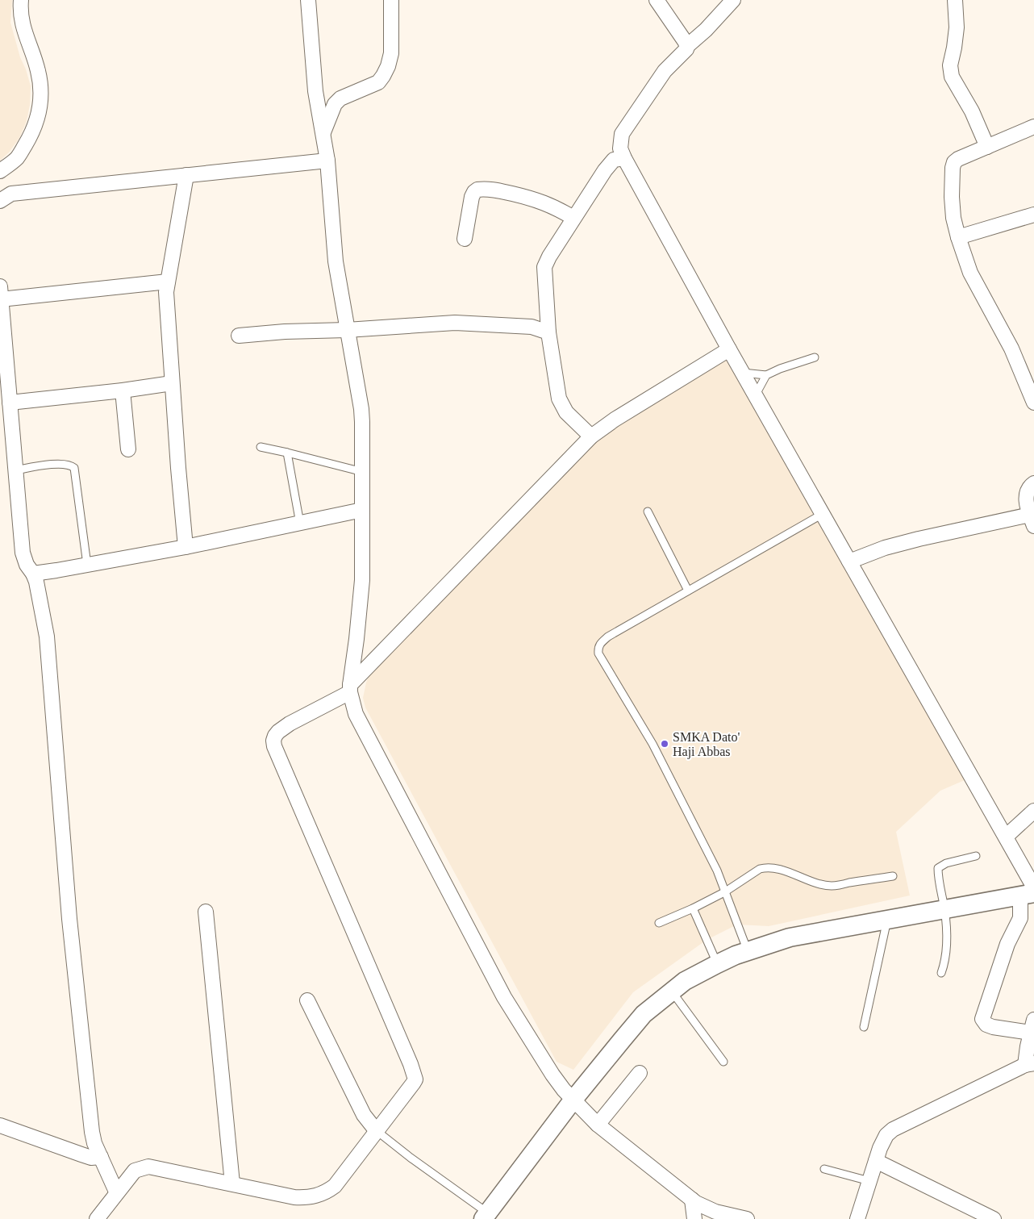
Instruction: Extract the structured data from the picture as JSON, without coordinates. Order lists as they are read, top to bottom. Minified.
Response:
{"places":["SMKA Dato' Haji Abbas"]}
